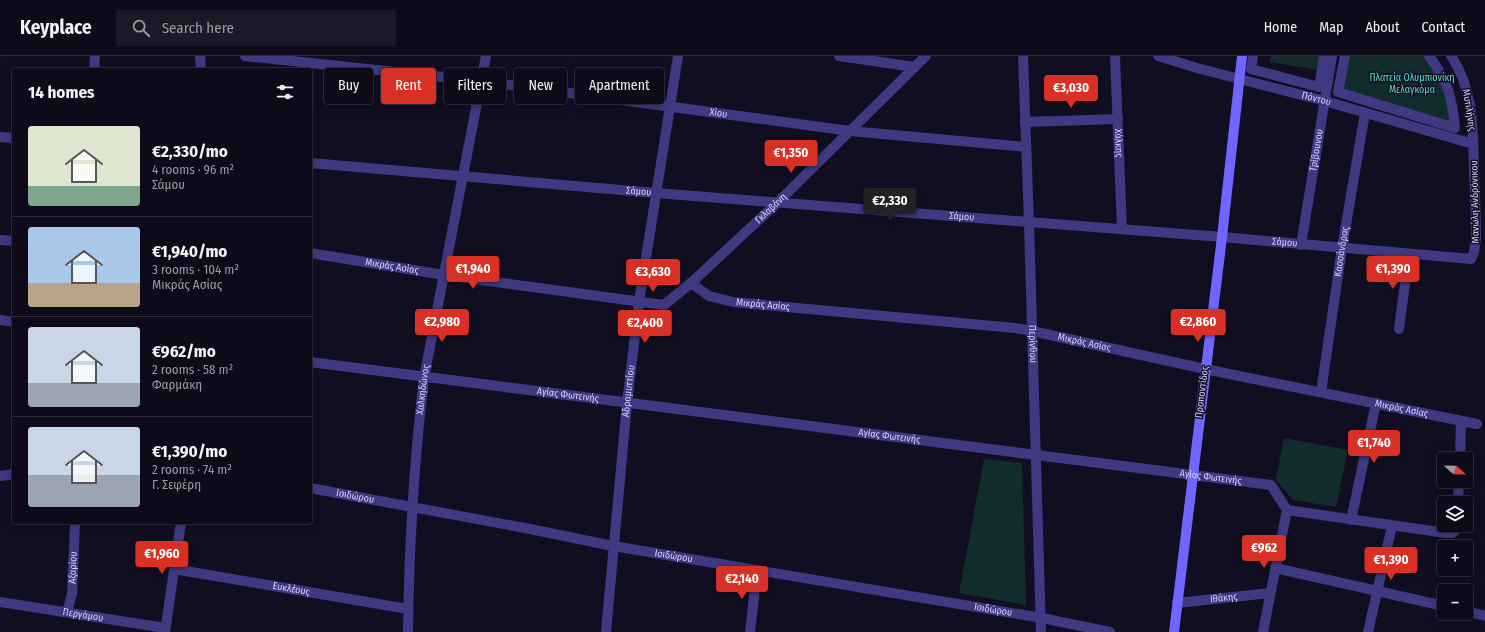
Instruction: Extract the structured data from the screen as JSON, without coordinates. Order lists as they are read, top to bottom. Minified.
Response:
{"streets":{"street":["Πόντου","Μυτιλήνης","Χίου","Χάλκης","Τρίβουνου","Σάμου","Μανώλη Ανδρόνικου","Γκλαβάνη","Κασσάνδρας","Μικράς Ασίας","Περίνθου","Χαλκηδώνος","Αδραμυττίου","Προποντίδος","Αγίας Φωτεινής","Ισιδώρου","Αξαρίου","Ευκλέους","Ιθάκης","Περγάμου"]},"crossings":[["Πόντου","Μυτιλήνης"],["Πόντου","Τρίβουνου"],["Πόντου","Μανώλη Ανδρόνικου"],["Πόντου","Κασσάνδρας"],["Πόντου","Προποντίδος"],["Μυτιλήνης","Μανώλη Ανδρόνικου"],["Χίου","Γκλαβάνη"],["Χίου","Περίνθου"],["Χίου","Αδραμυττίου"],["Χάλκης","Σάμου"],["Τρίβουνου","Σάμου"],["Σάμου","Μανώλη Ανδρόνικου"],["Σάμου","Γκλαβάνη"],["Σάμου","Κασσάνδρας"],["Σάμου","Περίνθου"],["Σάμου","Χαλκηδώνος"],["Σάμου","Αδραμυττίου"],["Σάμου","Προποντίδος"],["Γκλαβάνη","Μικράς Ασίας"],["Κασσάνδρας","Μικράς Ασίας"],["Μικράς Ασίας","Περίνθου"],["Μικράς Ασίας","Χαλκηδώνος"],["Μικράς Ασίας","Αδραμυττίου"],["Μικράς Ασίας","Προποντίδος"],["Περίνθου","Αγίας Φωτεινής"],["Περίνθου","Ισιδώρου"],["Χαλκηδώνος","Αγίας Φωτεινής"],["Χαλκηδώνος","Ισιδώρου"],["Χαλκηδώνος","Ευκλέους"],["Αδραμυττίου","Αγίας Φωτεινής"],["Αδραμυττίου","Ισιδώρου"],["Προποντίδος","Αγίας Φωτεινής"],["Προποντίδος","Ιθάκης"],["Αξαρίου","Περγάμου"]],"parks":["Πλατεία Ολυμπιονίκη Μελαγκόμα"],"north":"right","page":{"header":"Keyplace","search":"Search here","nav":["Home","Map","About","Contact"],"chip":["Buy","Rent","Filters","New","Apartment"],"heading":"14 homes","price":["€3,030","€1,350","€2,330","€1,940","€1,390","€3,630","€2,980","€2,860","€2,400","€1,740","€962","€1,960","€1,390","€2,140"],"list":[{"name":"€2,330/mo","note":"4 rooms · 96 m² · Σάμου"},{"name":"€1,940/mo","note":"3 rooms · 104 m² · Μικράς Ασίας"},{"name":"€962/mo","note":"2 rooms · 58 m² · Φαρμάκη"},{"name":"€1,390/mo","note":"2 rooms · 74 m² · Γ. Σεφέρη"}],"map_buttons":["+","−"]}}
